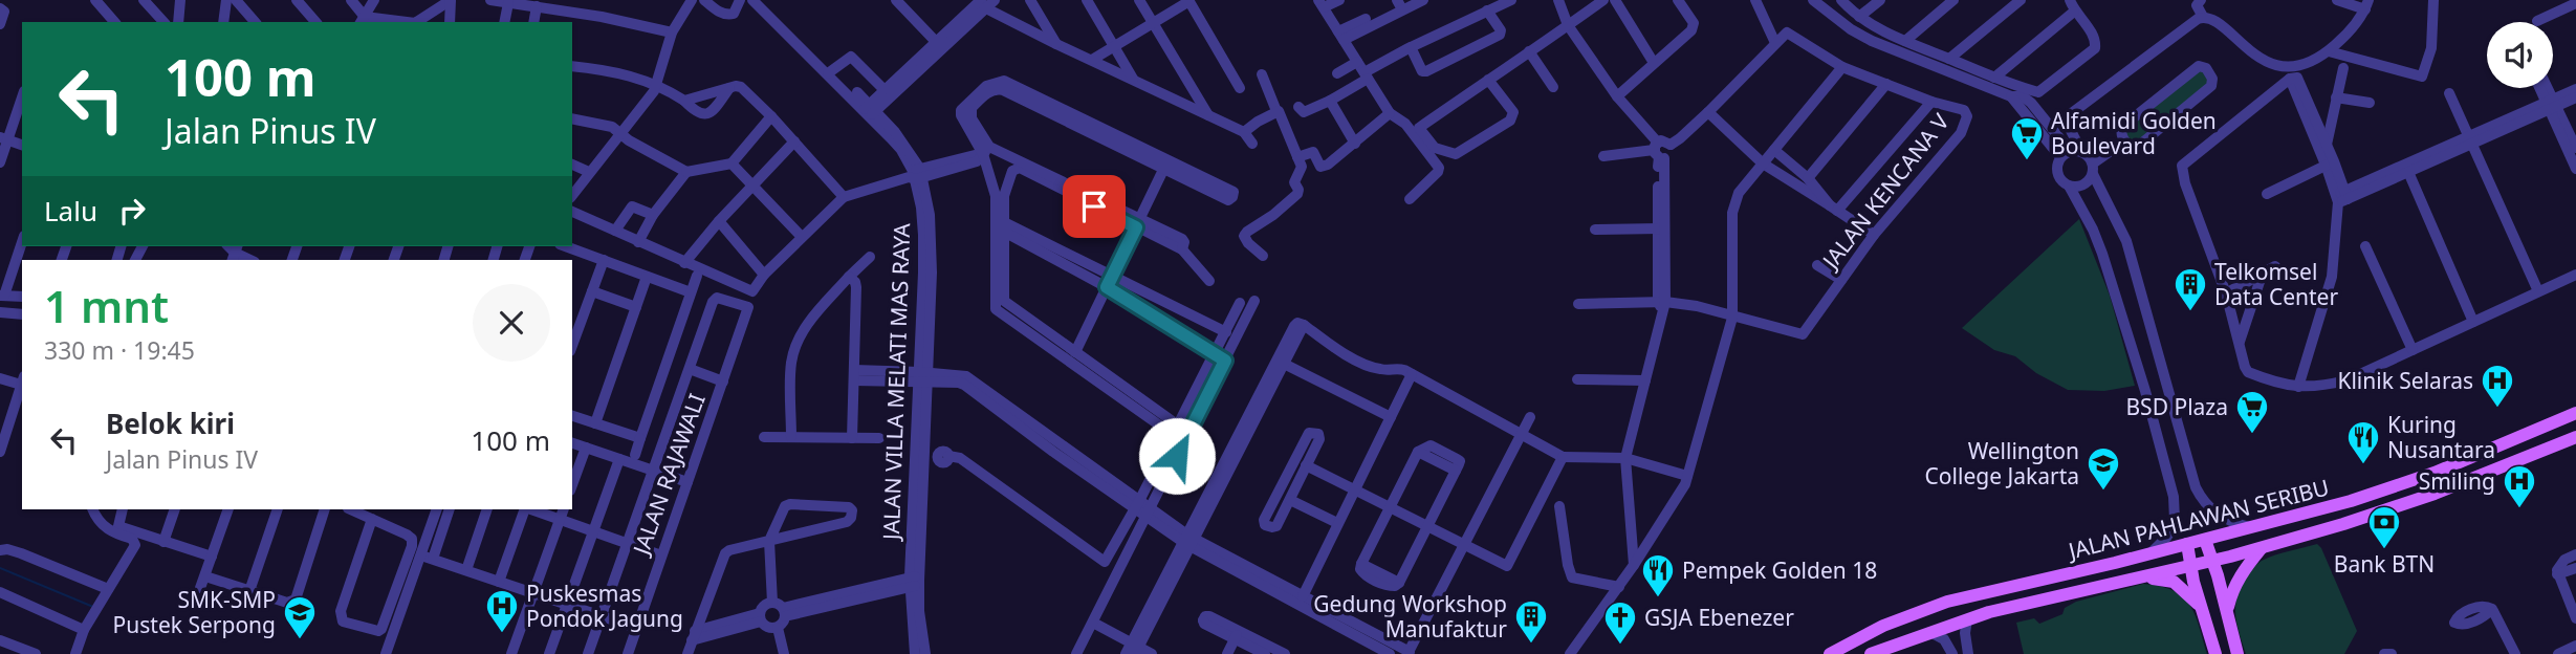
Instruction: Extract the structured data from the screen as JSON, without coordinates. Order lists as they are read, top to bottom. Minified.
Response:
{"streets":{"main road":["JALAN PAHLAWAN SERIBU"],"street":["JALAN KENCANA V","JALAN VILLA MELATI MAS RAYA","JALAN RAJAWALI"]},"places":{"supermarket":["Alfamidi Golden Boulevard","BSD Plaza"],"building":["Telkomsel Data Center","Gedung Workshop Manufaktur"],"hospital":["Klinik Selaras","Smiling","Puskesmas Pondok Jagung"],"restaurant":["Kuring Nusantara","Pempek Golden 18"],"school or university":["Wellington College Jakarta","SMK-SMP Pustek Serpong"],"bank":["Bank BTN"],"church":["GSJA Ebenezer"]},"page":{"turn":["100 m","Jalan Pinus IV"],"then":"Lalu","heading":["1 mnt","330 m · 19:45"],"list":[{"name":"Belok kiri","note":"Jalan Pinus IV","value":"100 m"}]}}
